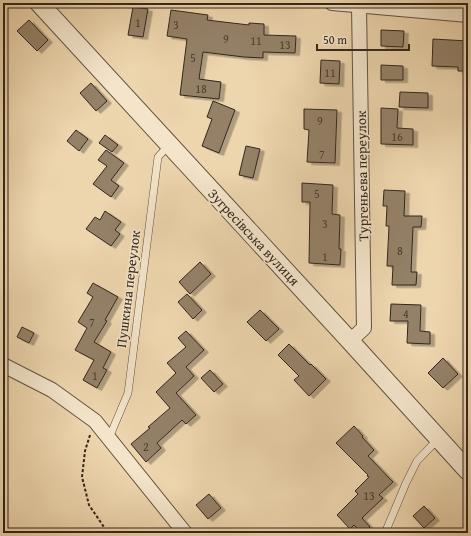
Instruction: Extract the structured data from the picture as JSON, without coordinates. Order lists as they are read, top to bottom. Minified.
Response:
{"streets":{"street":["Тургеньева переулок","Зугресівська вулиця"],"lane":["Пушкина переулок"]},"crossings":[["Тургеньева переулок","Зугресівська вулиця"],["Зугресівська вулиця","Пушкина переулок"]],"house_numbers":["1","3","9","11","13","5","11","18","9","16","7","5","3","8","1","4","7","1","2","13"],"scale_bar":"50 m"}
